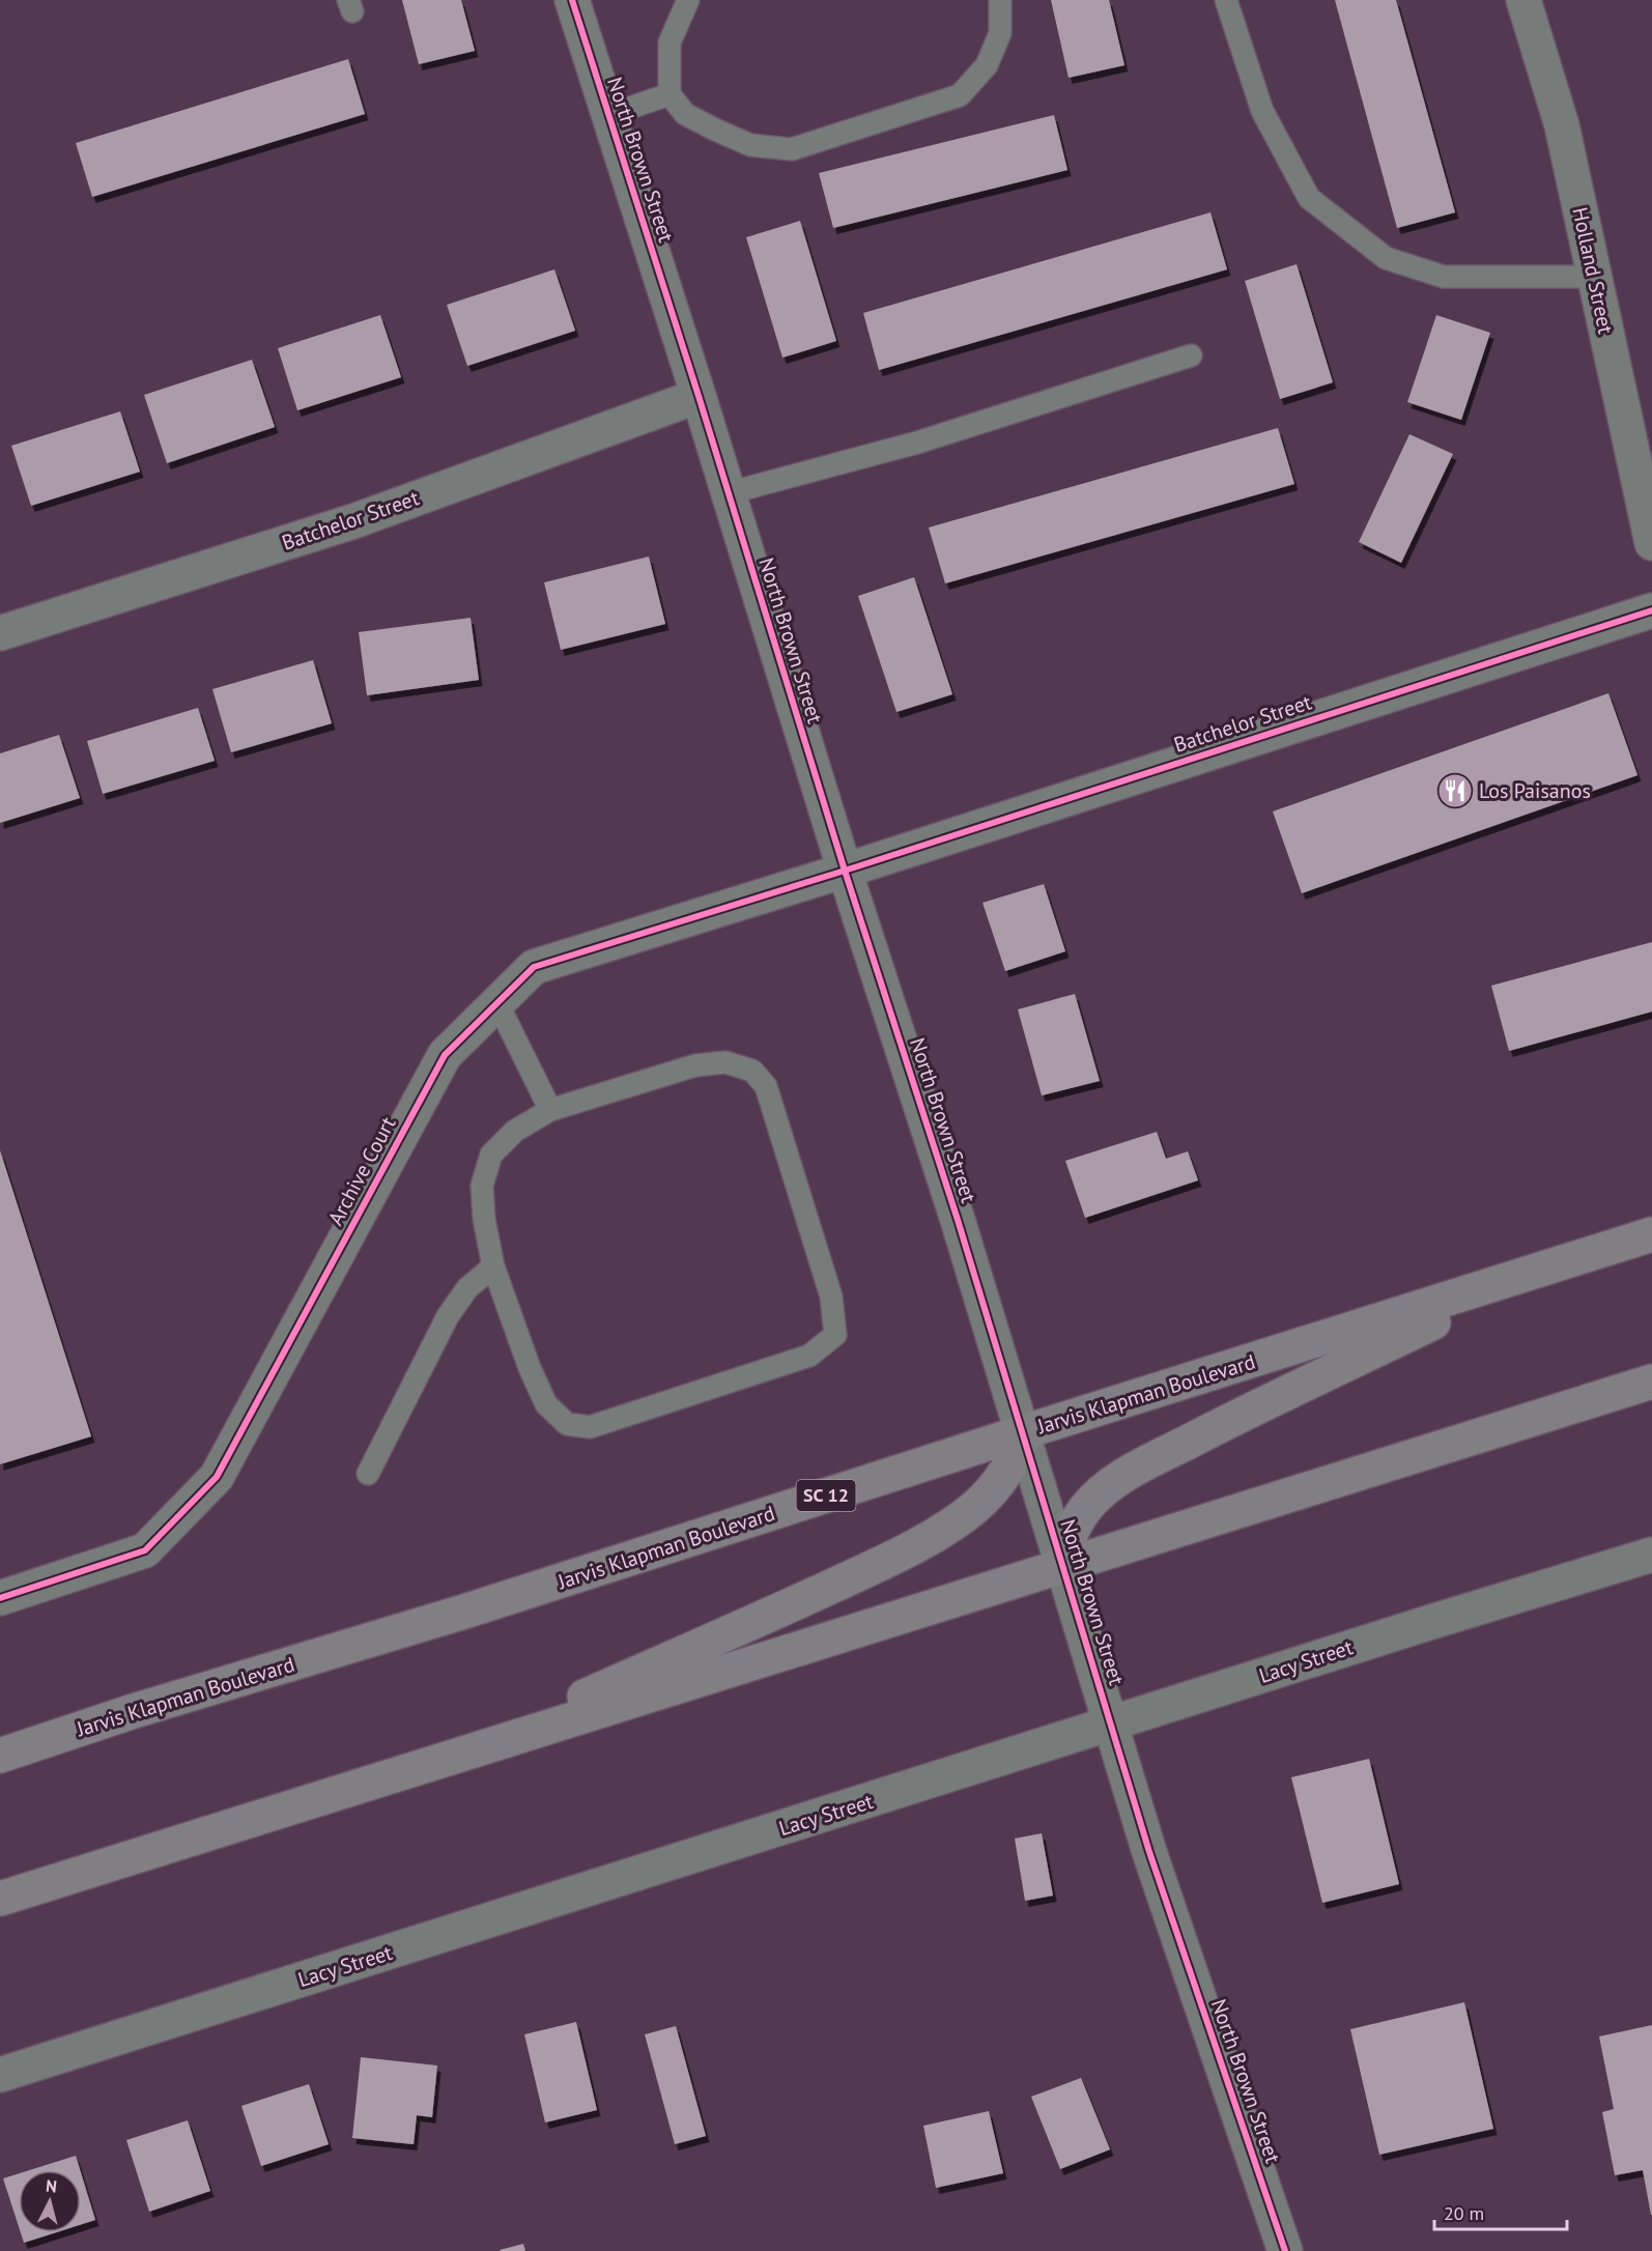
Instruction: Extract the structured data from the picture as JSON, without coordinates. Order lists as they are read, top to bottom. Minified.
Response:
{"streets":{"highway":["Jarvis Klapman Boulevard","SC 12"],"street":["North Brown Street","Holland Street","Batchelor Street","Archive Court","Lacy Street"]},"crossings":[["North Brown Street","Batchelor Street"],["North Brown Street","Archive Court"],["North Brown Street","Jarvis Klapman Boulevard"],["North Brown Street","Lacy Street"],["Batchelor Street","Archive Court"]],"places":{"restaurant":["Los Paisanos"]},"scale_bar":"20 m","north":"top"}
